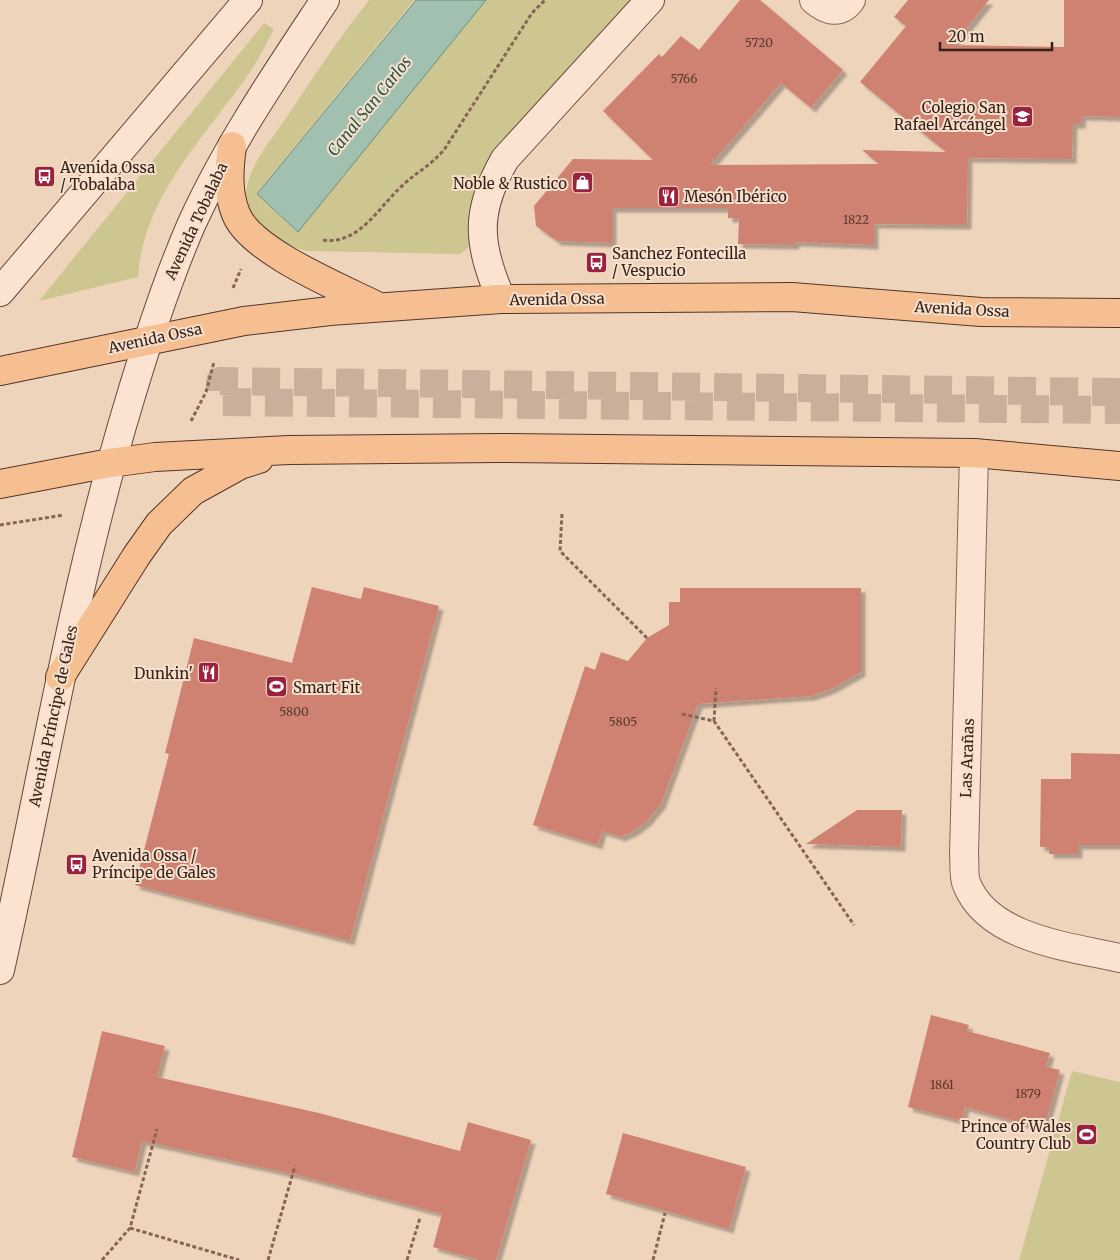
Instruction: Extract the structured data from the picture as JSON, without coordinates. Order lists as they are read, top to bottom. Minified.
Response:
{"streets":{"main road":["Avenida Tobalaba","Avenida Ossa","Avenida Príncipe de Gales","Las Arañas"]},"crossings":[["Avenida Tobalaba","Avenida Ossa"],["Avenida Tobalaba","Avenida Príncipe de Gales"]],"water":["Canal San Carlos"],"places":{"school or university":["Colegio San Rafael Arcángel"],"bus stop":["Avenida Ossa / Tobalaba","Sanchez Fontecilla / Vespucio","Avenida Ossa / Príncipe de Gales"],"shop":["Noble & Rustico"],"restaurant":["Mesón Ibérico","Dunkin'"],"sports":["Smart Fit","Prince of Wales Country Club"]},"house_numbers":["5720","5766","1822","5800","5805","1861","1879"],"scale_bar":"20 m"}
